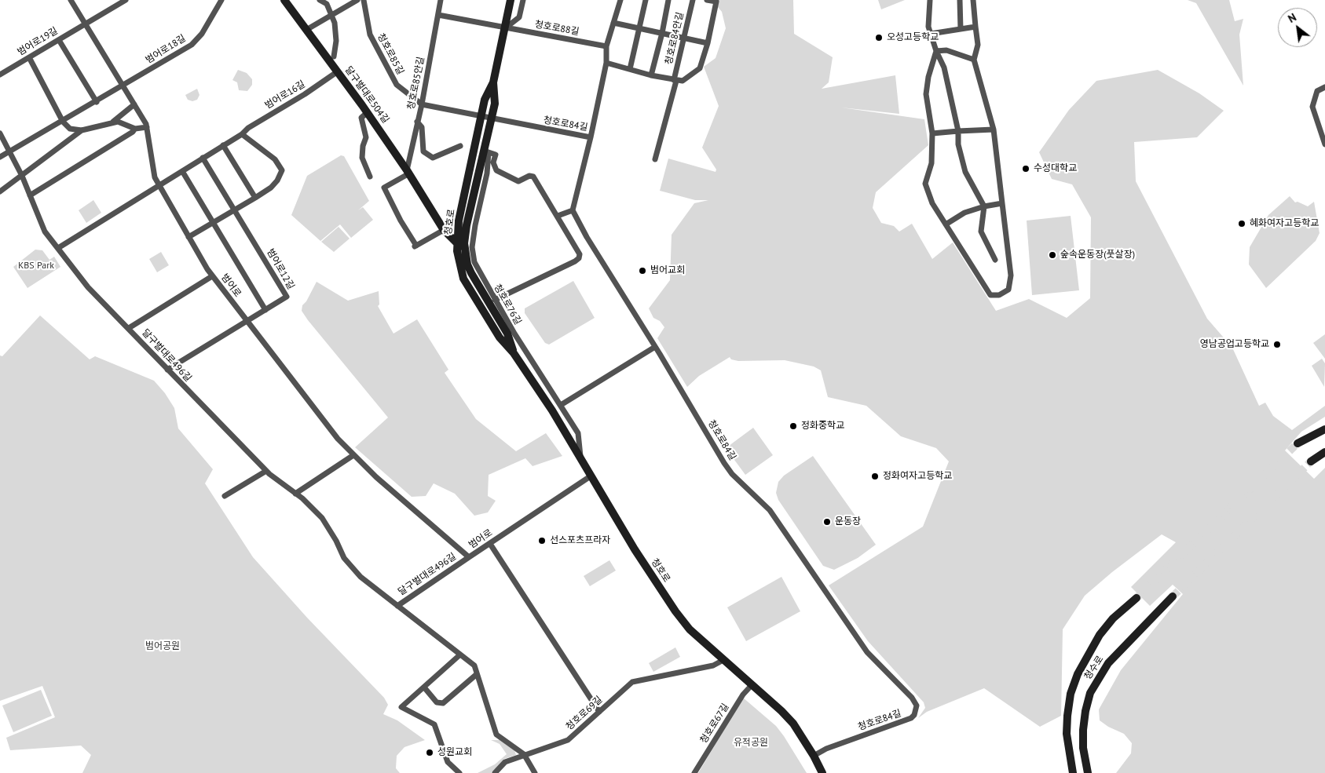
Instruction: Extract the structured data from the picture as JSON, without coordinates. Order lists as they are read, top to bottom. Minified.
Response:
{"streets":{"main road":["달구벌대로504길","청호로","청수로"],"street":["청호로88길","청호로84안길","범어로19길","범어로18길","청호로85길","청호로85안길","범어로16길","청호로84길","범어로12길","범어로","청호로76길","달구벌대로496길","청호로69길","청호로67길"]},"crossings":[["청호로88길","청호로"],["범어로19길","범어로"],["범어로18길","범어로"],["범어로18길","달구벌대로496길"],["청호로85길","청호로85안길"],["청호로85길","청호로84길"],["청호로85길","청호로"],["청호로85안길","달구벌대로504길"],["범어로16길","달구벌대로504길"],["범어로16길","범어로"],["달구벌대로504길","청호로"],["청호로84길","청호로"],["청호로","범어로"],["청호로","청호로76길"],["청호로","청호로69길"],["청호로","청호로67길"],["범어로12길","범어로"],["범어로12길","달구벌대로496길"],["범어로","달구벌대로496길"]],"parks":["KBS Park","범어공원","유적공원"],"places":["오성고등학교","수성대학교","혜화여자고등학교","숲속운동장(풋살장)","범어교회","영남공업고등학교","정화중학교","정화여자고등학교","운동장","선스포츠프라자","성원교회"],"north":"top left"}
